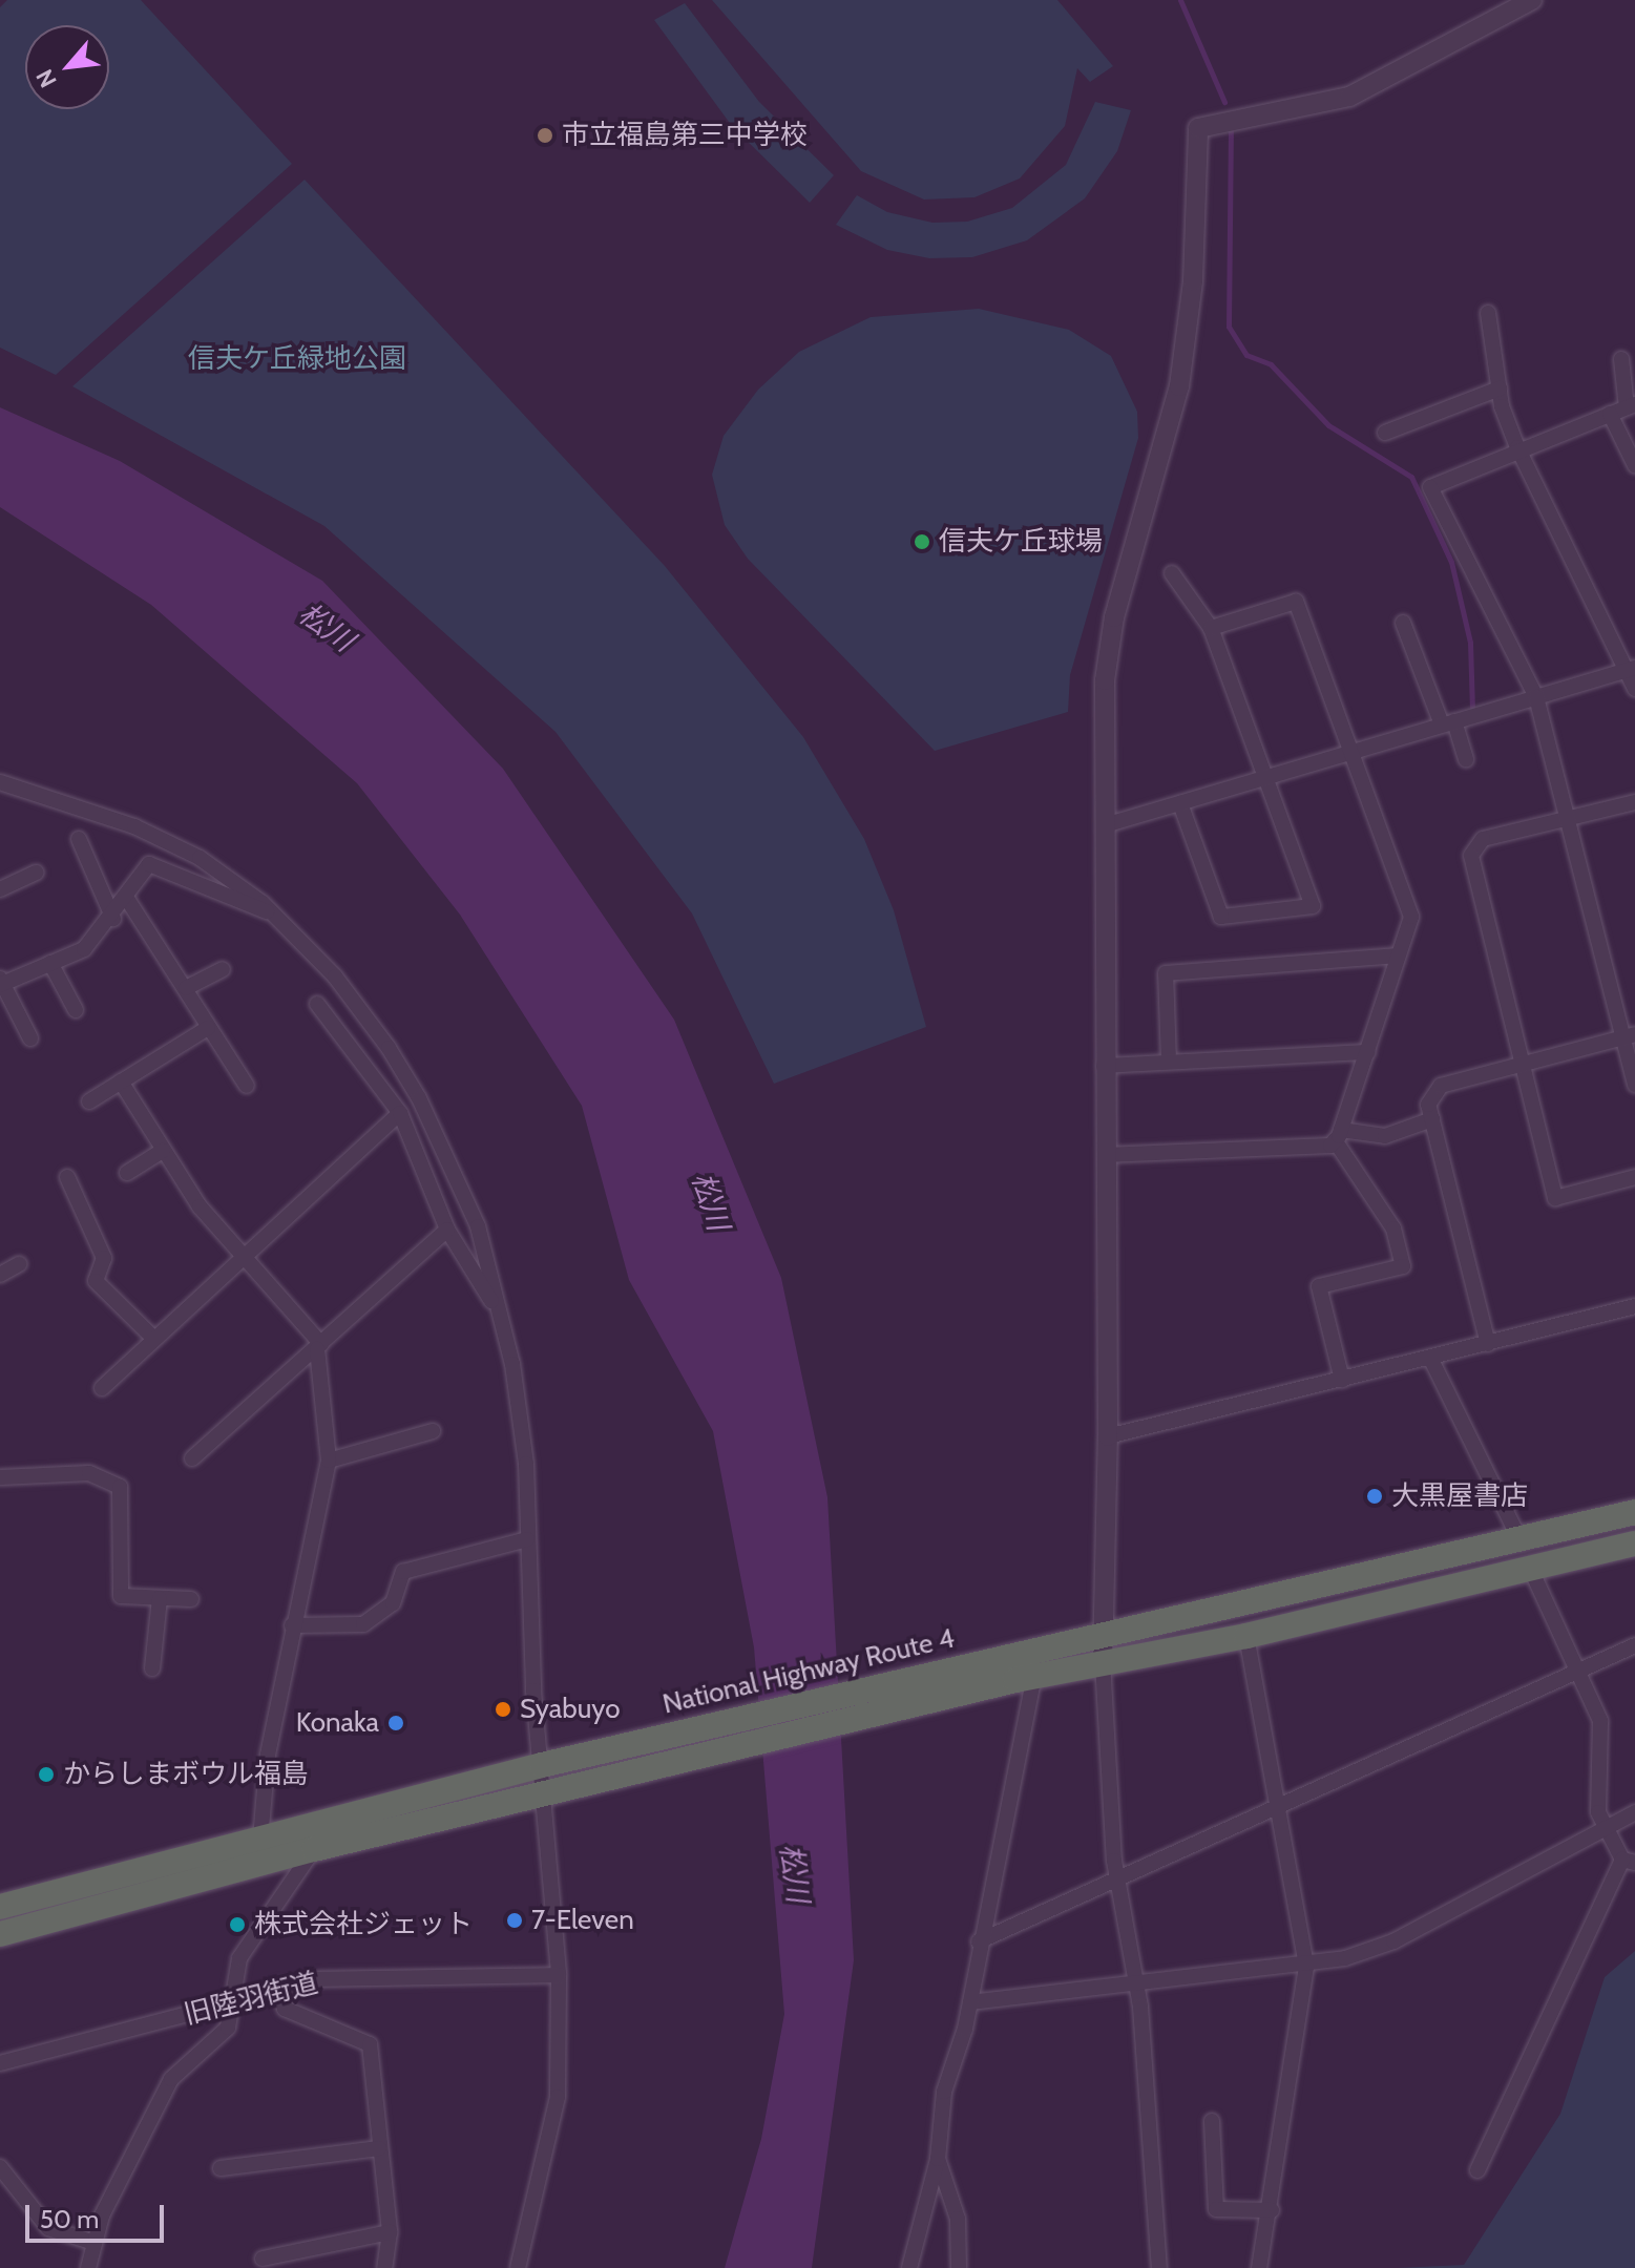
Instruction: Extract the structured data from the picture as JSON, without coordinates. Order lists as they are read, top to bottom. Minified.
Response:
{"streets":{"highway":["National Highway Route 4"],"street":["旧陸羽街道"]},"water":["松川"],"parks":["信夫ケ丘緑地公園"],"places":["市立福島第三中学校","信夫ケ丘球場","大黒屋書店","Syabuyo","Konaka","からしまボウル福島","7-Eleven","株式会社ジェット"],"scale_bar":"50 m","north":"bottom left"}
